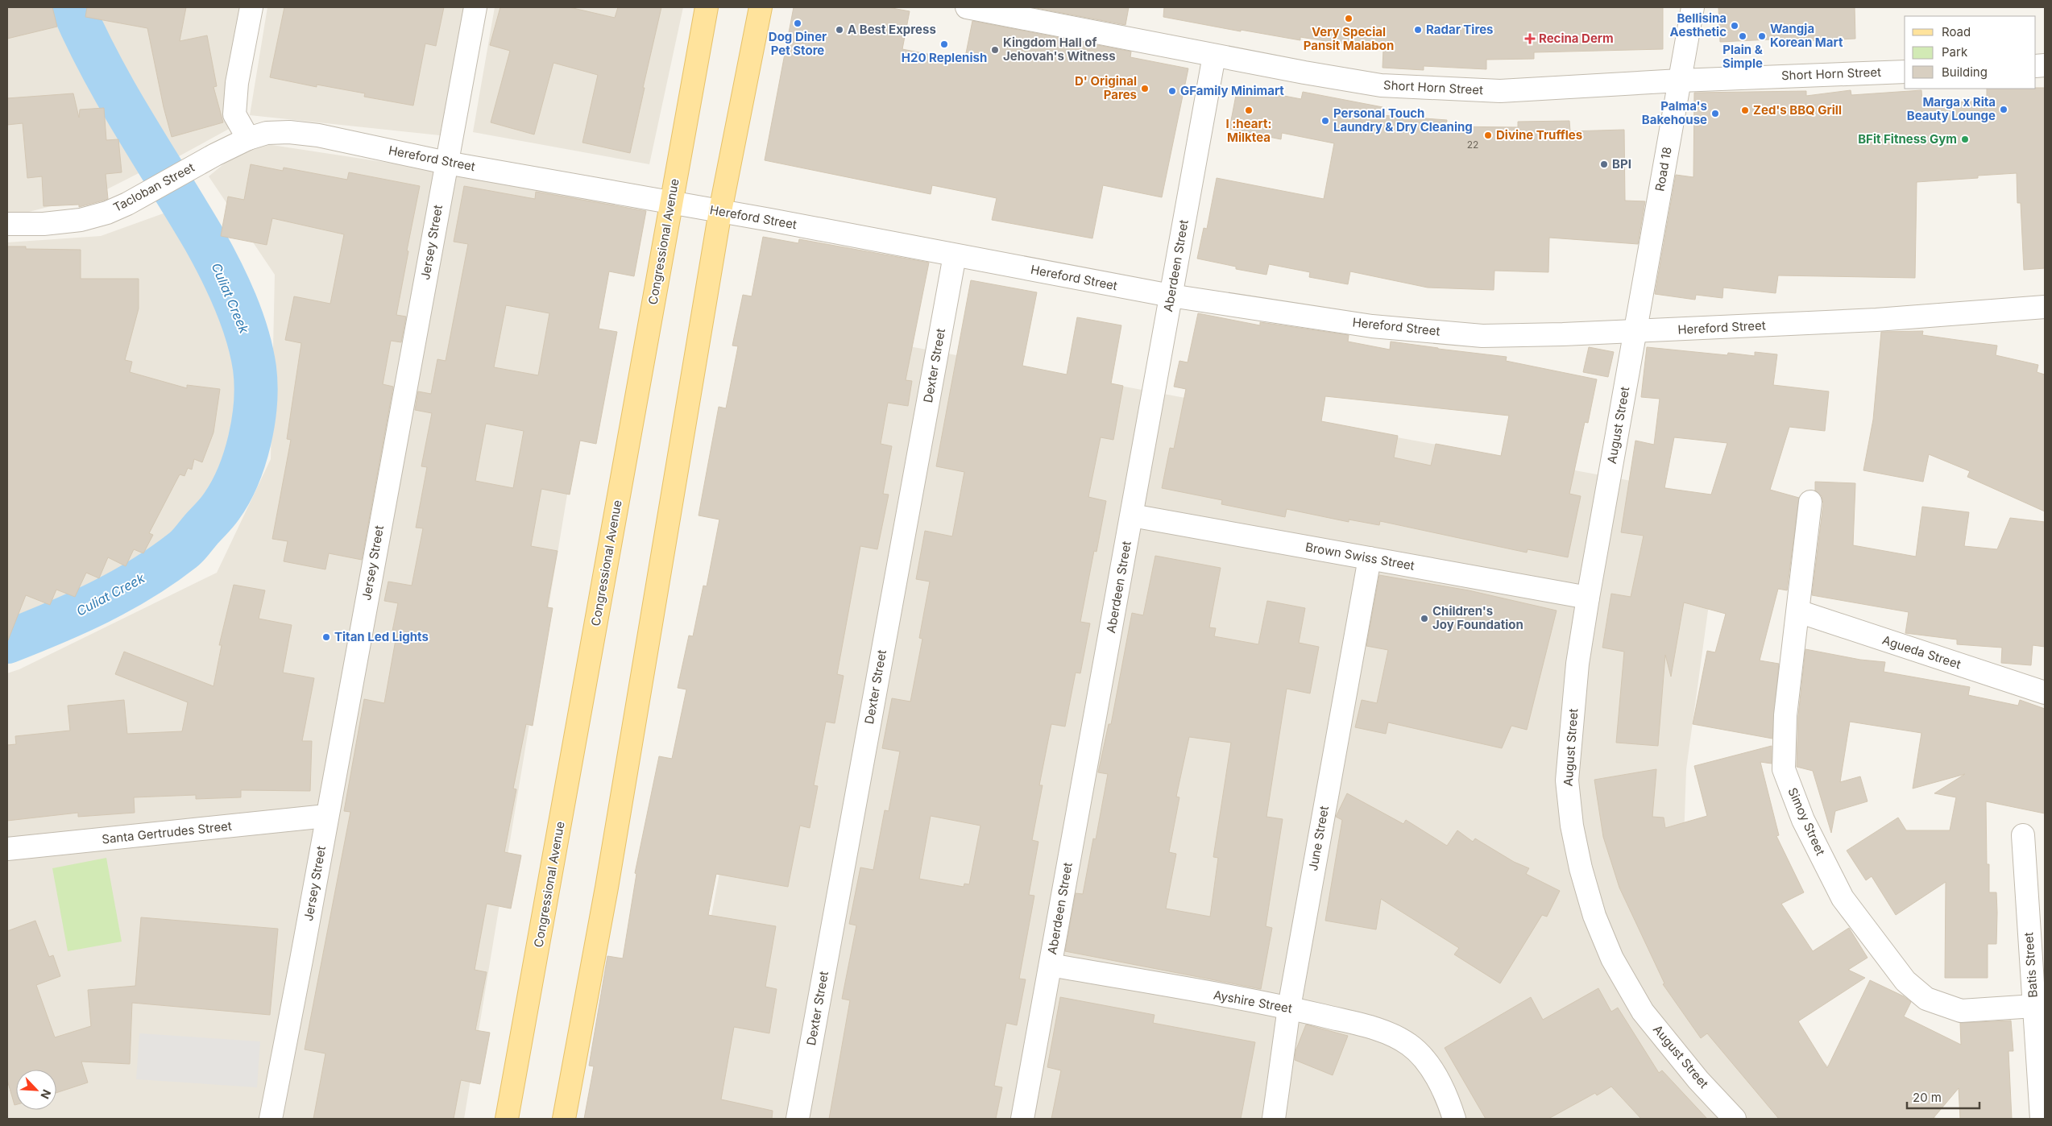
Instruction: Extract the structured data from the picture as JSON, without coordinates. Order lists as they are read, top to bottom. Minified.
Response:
{"streets":{"main road":["Congressional Avenue"],"street":["Short Horn Street","Hereford Street","Road 18","Tacloban Street","Jersey Street","Aberdeen Street","Dexter Street","August Street","Brown Swiss Street","Agueda Street","Simoy Street","Santa Gertrudes Street","June Street","Batis Street","Ayshire Street"]},"crossings":[["Short Horn Street","Road 18"],["Short Horn Street","Aberdeen Street"],["Hereford Street","Road 18"],["Hereford Street","Tacloban Street"],["Hereford Street","Congressional Avenue"],["Hereford Street","Jersey Street"],["Hereford Street","Aberdeen Street"],["Hereford Street","Dexter Street"],["Hereford Street","August Street"],["Road 18","August Street"],["Jersey Street","Santa Gertrudes Street"],["Aberdeen Street","Brown Swiss Street"],["Aberdeen Street","Ayshire Street"],["August Street","Brown Swiss Street"],["Brown Swiss Street","June Street"],["Agueda Street","Simoy Street"],["Simoy Street","Batis Street"],["June Street","Ayshire Street"]],"water":["Culiat Creek"],"places":{"other":["Very Special Pansit Malabon","Dog Diner Pet Store","Bellisina Aesthetic","A Best Express","Radar Tires","Plain & Simple","Wangja Korean Mart","H20 Replenish","Kingdom Hall of Jehovah's Witness","D' Original Pares","GFamily Minimart","Marga x Rita Beauty Lounge","I :heart: Milktea","Zed's BBQ Grill","Palma's Bakehouse","Personal Touch Laundry & Dry Cleaning","Divine Truffles","BFit Fitness Gym","BPI","Children's Joy Foundation","Titan Led Lights"],"health":["Recina Derm"]},"house_numbers":["22"],"legend":["Road","Park","Building"],"scale_bar":"20 m","north":"bottom right"}
